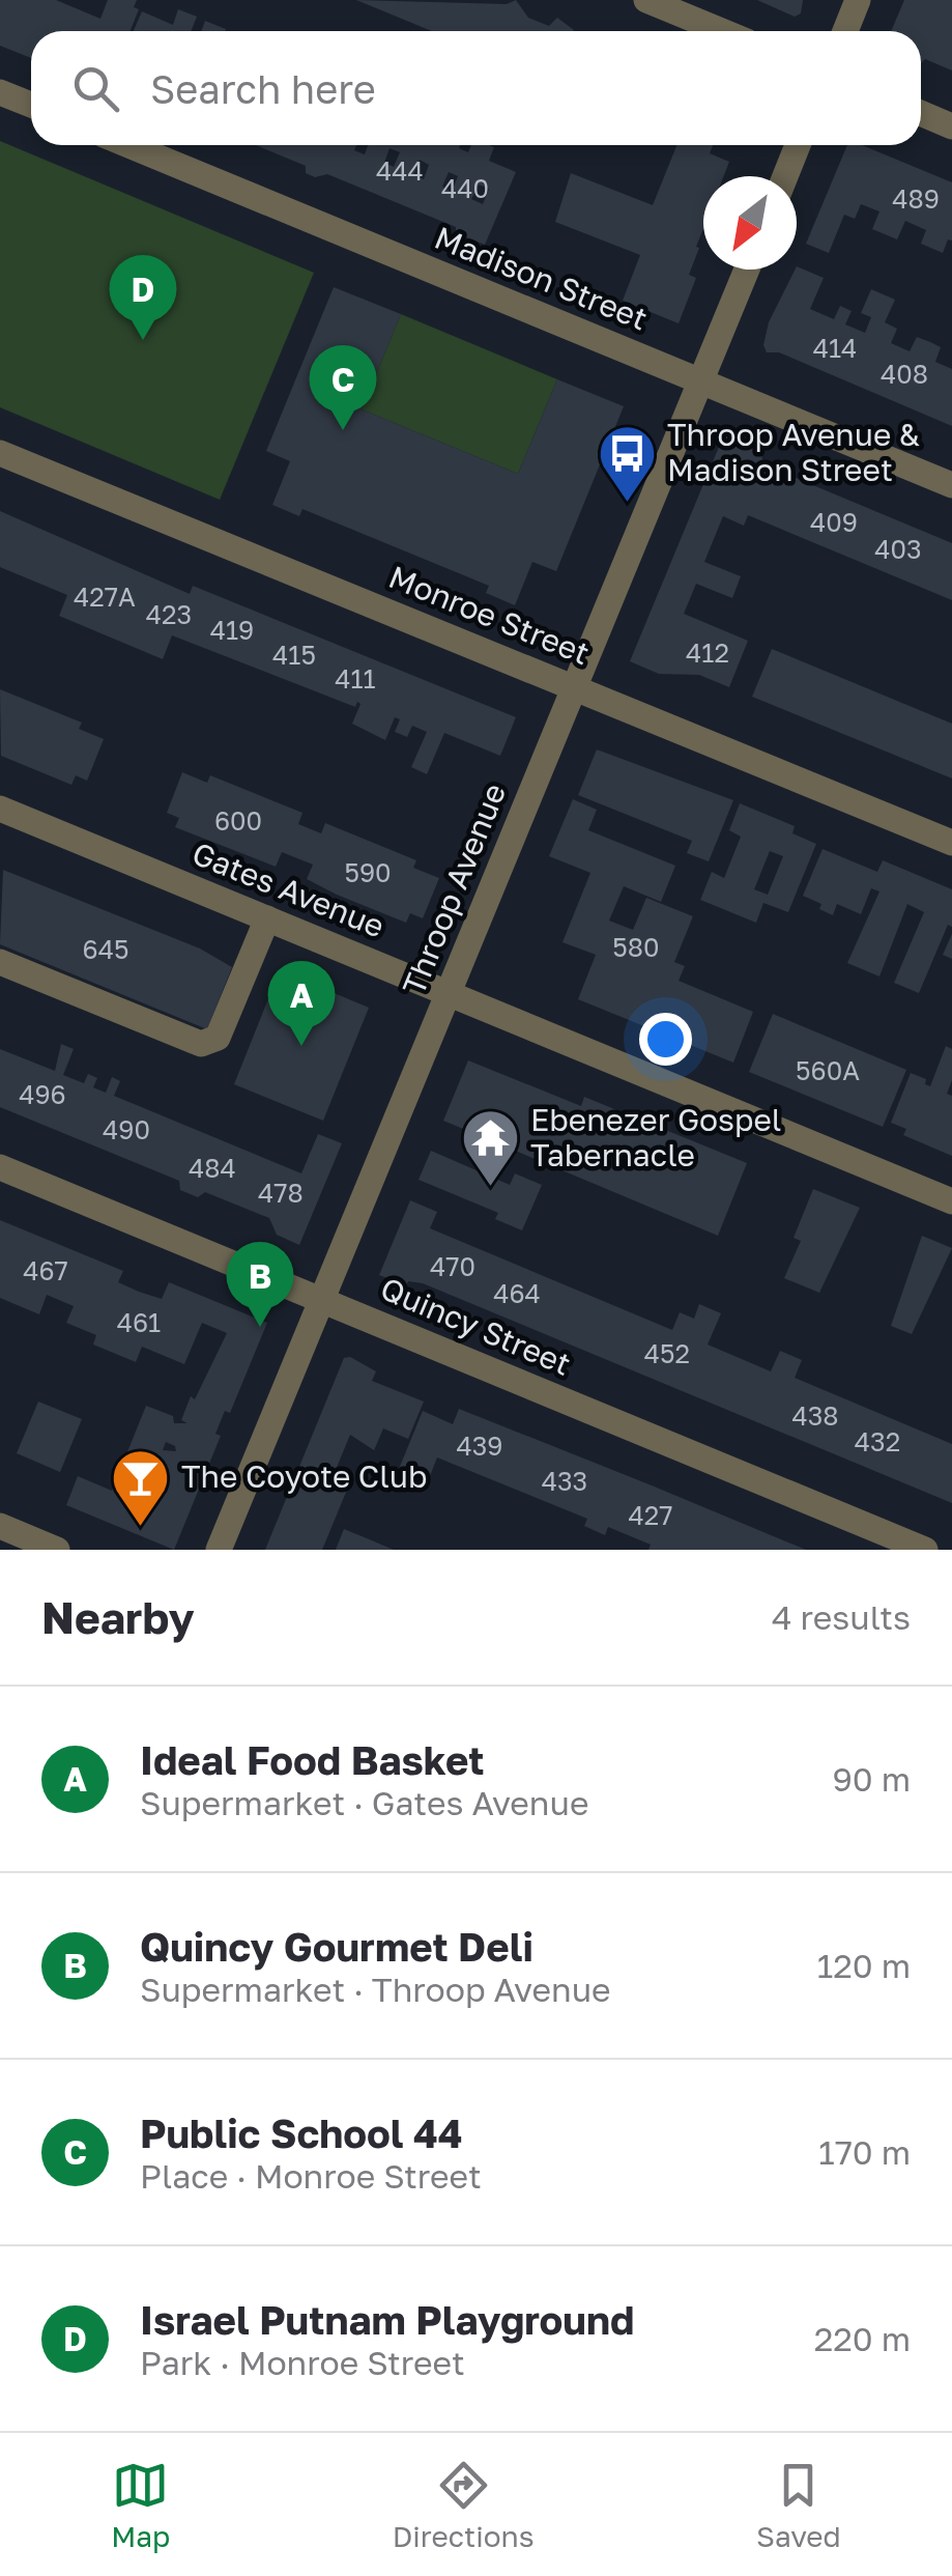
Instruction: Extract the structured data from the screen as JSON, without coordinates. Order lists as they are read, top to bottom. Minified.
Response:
{"streets":{"street":["Madison Street","Monroe Street","Throop Avenue","Gates Avenue","Quincy Street"]},"crossings":[["Madison Street","Throop Avenue"],["Monroe Street","Throop Avenue"],["Throop Avenue","Gates Avenue"],["Throop Avenue","Quincy Street"]],"places":{"bus stop":["Throop Avenue & Madison Street"],"temple":["Ebenezer Gospel Tabernacle"],"bar":["The Coyote Club"]},"house_numbers":["444","440","489","414","408","409","403","427A","423","419","412","415","411","600","590","580","645","560A","496","490","484","478","470","467","464","461","452","438","432","439","433","427"],"north":"bottom left","page":{"search":"Search here","pins":["D","C","A","B"],"heading":["Nearby","4 results"],"list":[{"mark":"A","name":"Ideal Food Basket","note":"Supermarket · Gates Avenue","value":"90 m"},{"mark":"B","name":"Quincy Gourmet Deli","note":"Supermarket · Throop Avenue","value":"120 m"},{"mark":"C","name":"Public School 44","note":"Place · Monroe Street","value":"170 m"},{"mark":"D","name":"Israel Putnam Playground","note":"Park · Monroe Street","value":"220 m"}],"nav":["Map","Directions","Saved"]}}
